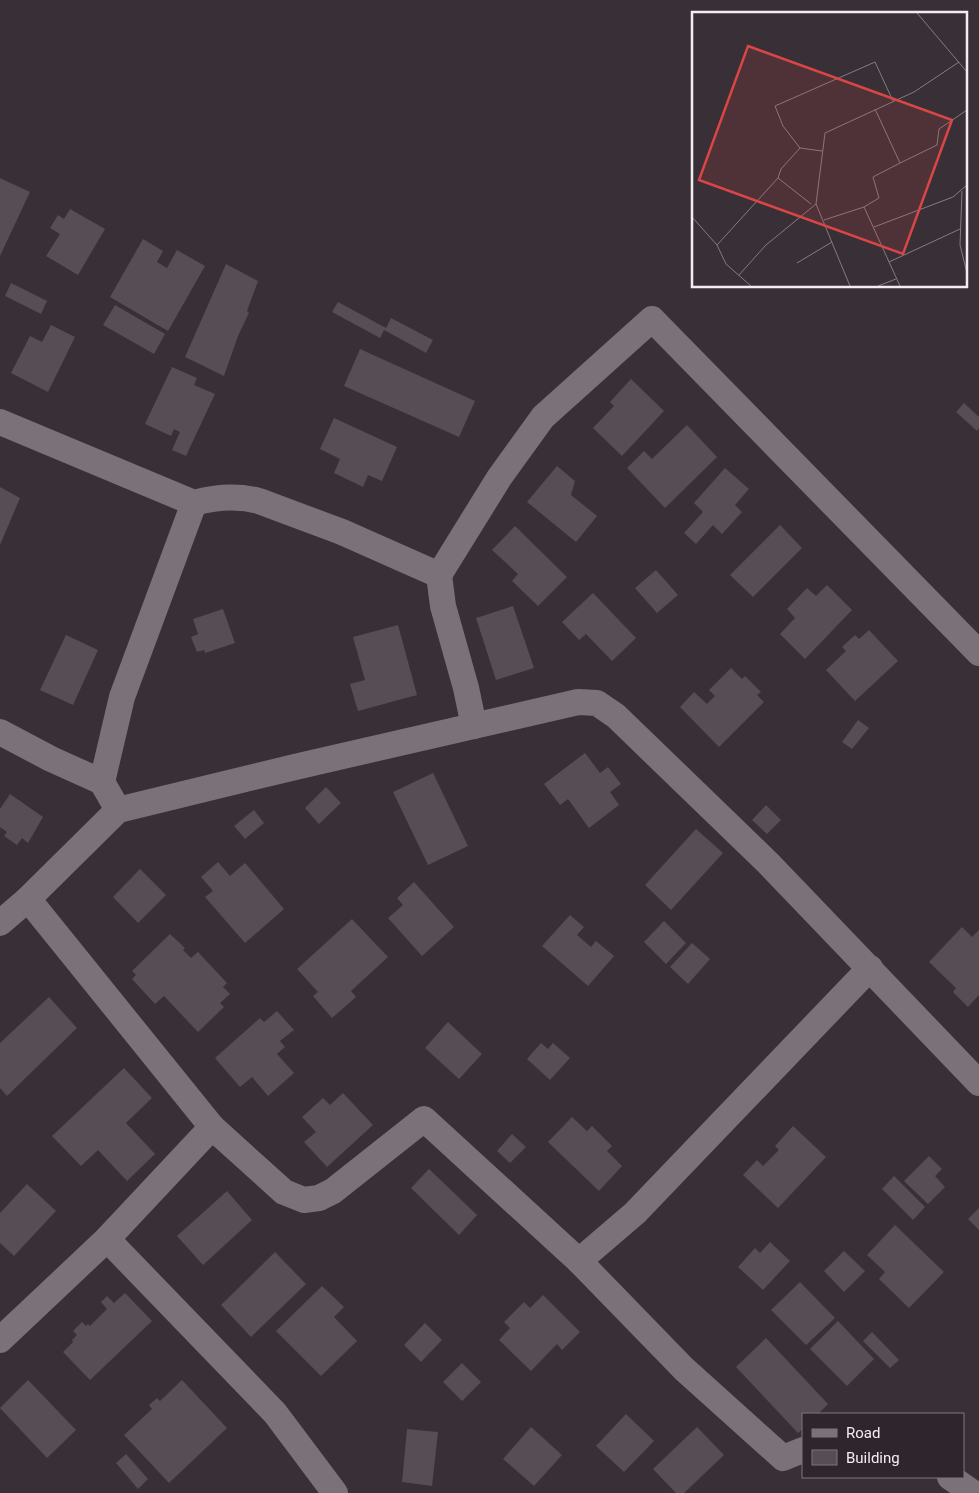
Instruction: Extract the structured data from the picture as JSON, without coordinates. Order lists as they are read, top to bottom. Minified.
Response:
{"legend":["Road","Building"]}
